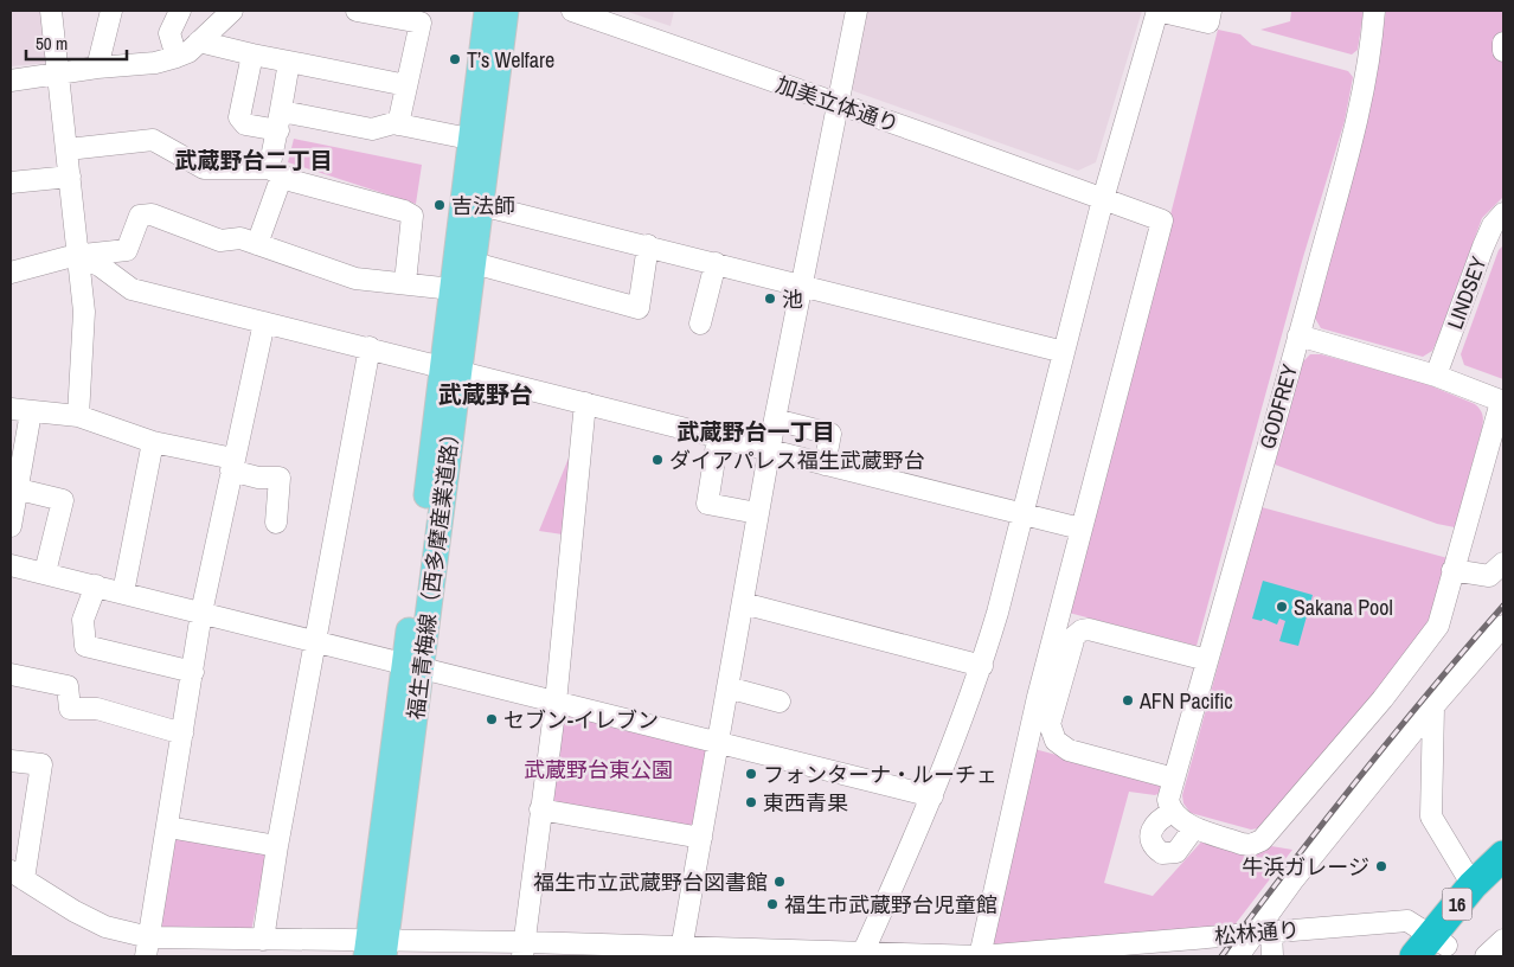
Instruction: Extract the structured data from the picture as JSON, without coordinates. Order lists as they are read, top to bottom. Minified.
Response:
{"streets":{"highway":["16"],"main road":["福生青梅線（西多摩産業道路）"],"street":["加美立体通り","LINDSEY","GODFREY","松林通り"]},"crossings":[["福生青梅線（西多摩産業道路）","松林通り"],["16","松林通り"]],"districts":["武蔵野台二丁目","武蔵野台","武蔵野台一丁目"],"parks":["武蔵野台東公園"],"places":["T’s Welfare","吉法師","池","ダイアパレス福生武蔵野台","Sakana Pool","AFN Pacific","セブン-イレブン","フォンターナ・ルーチェ","東西青果","牛浜ガレージ","福生市立武蔵野台図書館","福生市武蔵野台児童館"],"scale_bar":"50 m"}
